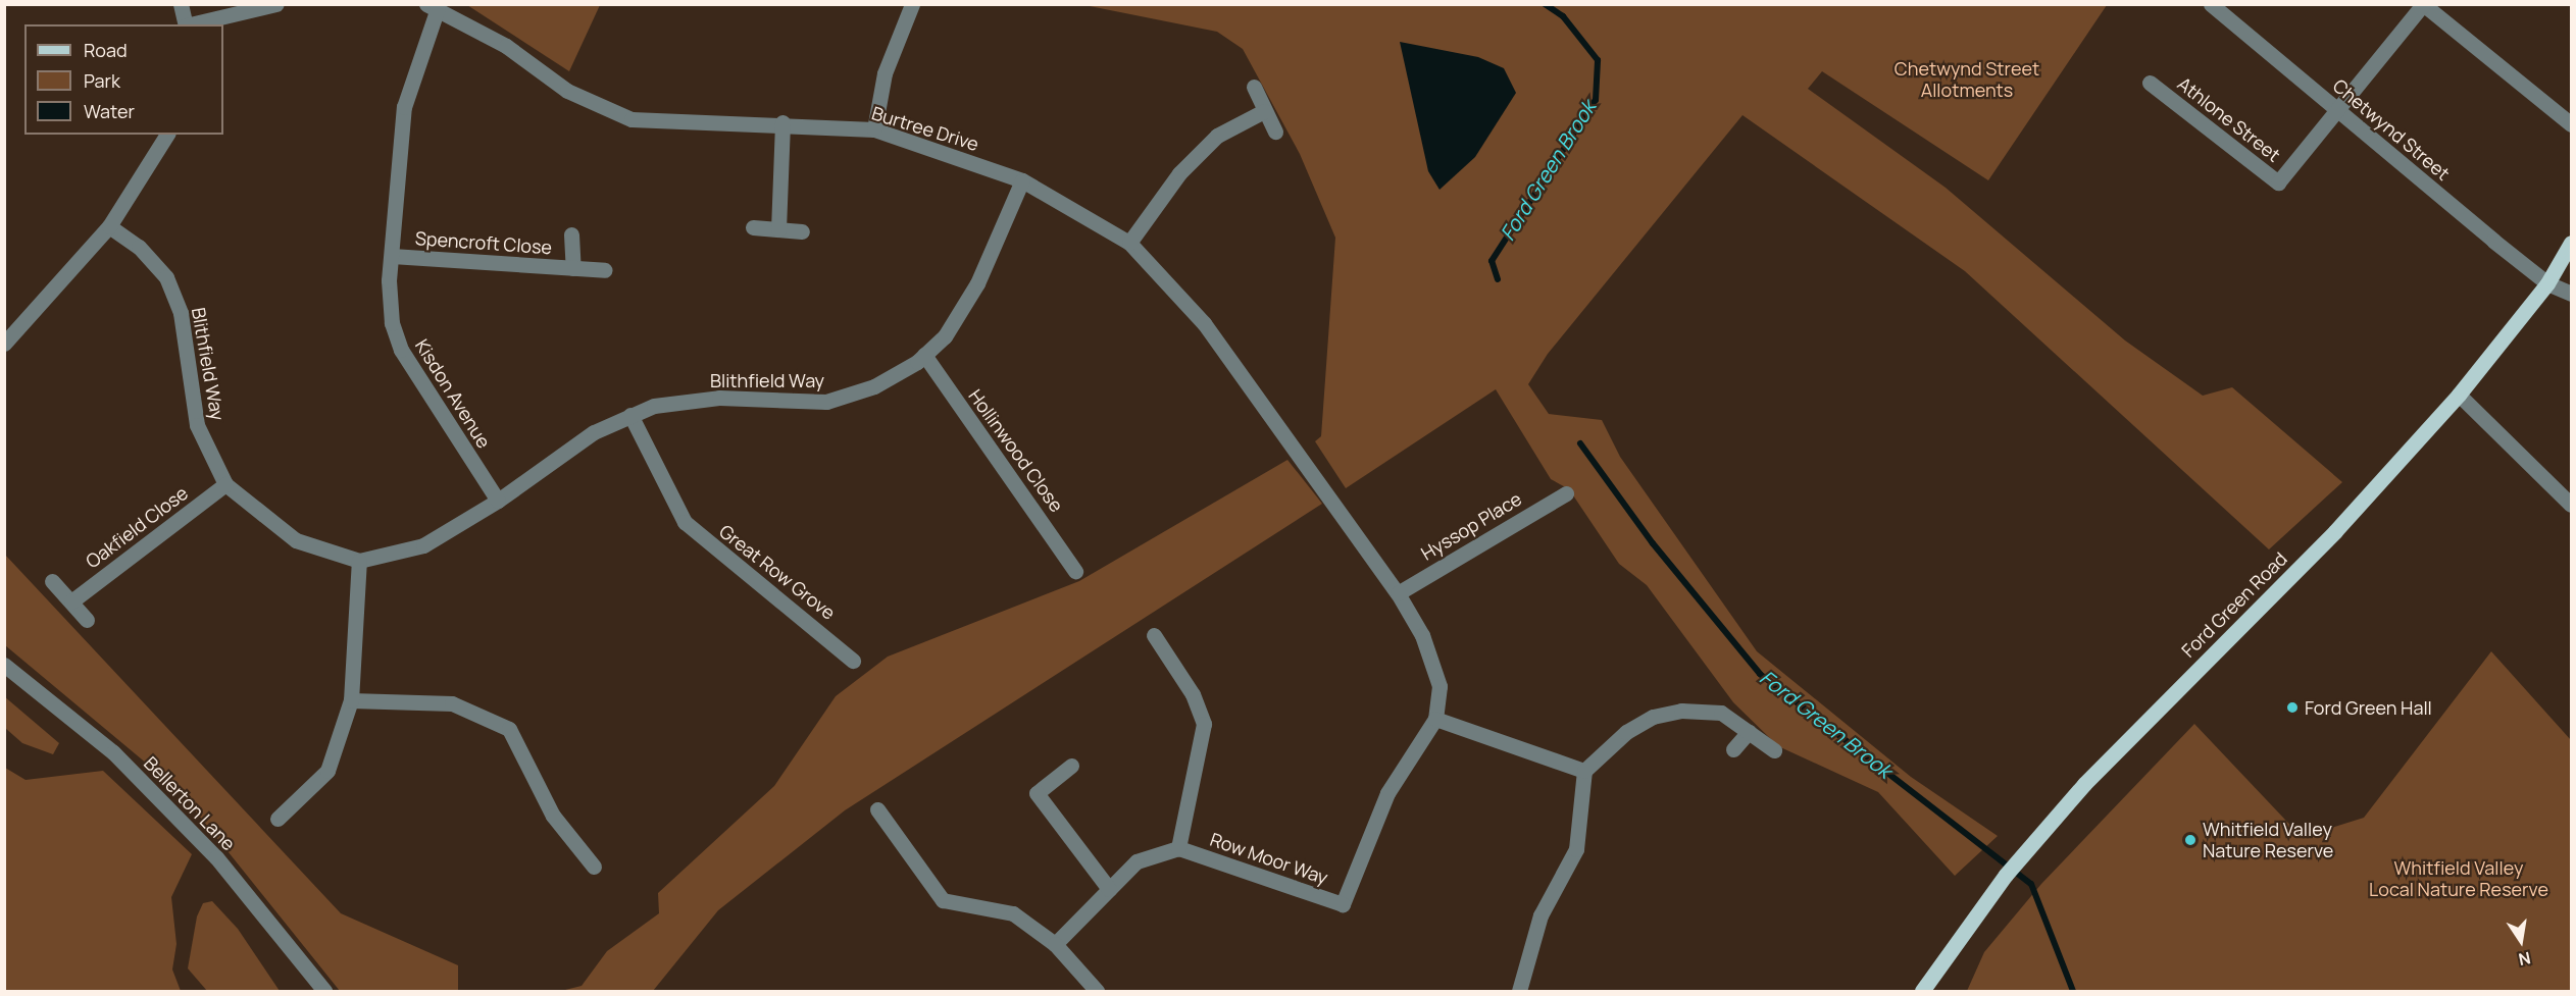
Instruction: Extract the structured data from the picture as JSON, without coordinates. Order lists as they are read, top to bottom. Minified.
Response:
{"streets":{"main road":["Ford Green Road"],"street":["Athlone Street","Burtree Drive","Chetwynd Street","Spencroft Close","Blithfield Way","Kisdon Avenue","Hollinwood Close","Hyssop Place","Oakfield Close","Great Row Grove","Bellerton Lane","Row Moor Way"]},"crossings":[["Athlone Street","Chetwynd Street"],["Burtree Drive","Blithfield Way"],["Burtree Drive","Kisdon Avenue"],["Burtree Drive","Row Moor Way"],["Chetwynd Street","Ford Green Road"],["Spencroft Close","Kisdon Avenue"],["Blithfield Way","Kisdon Avenue"],["Blithfield Way","Hollinwood Close"],["Blithfield Way","Oakfield Close"],["Blithfield Way","Great Row Grove"],["Hyssop Place","Row Moor Way"]],"water":["Ford Green Brook"],"parks":["Chetwynd Street Allotments","Whitfield Valley Local Nature Reserve"],"places":["Ford Green Hall","Whitfield Valley Nature Reserve"],"legend":["Road","Park","Water"],"north":"bottom"}
